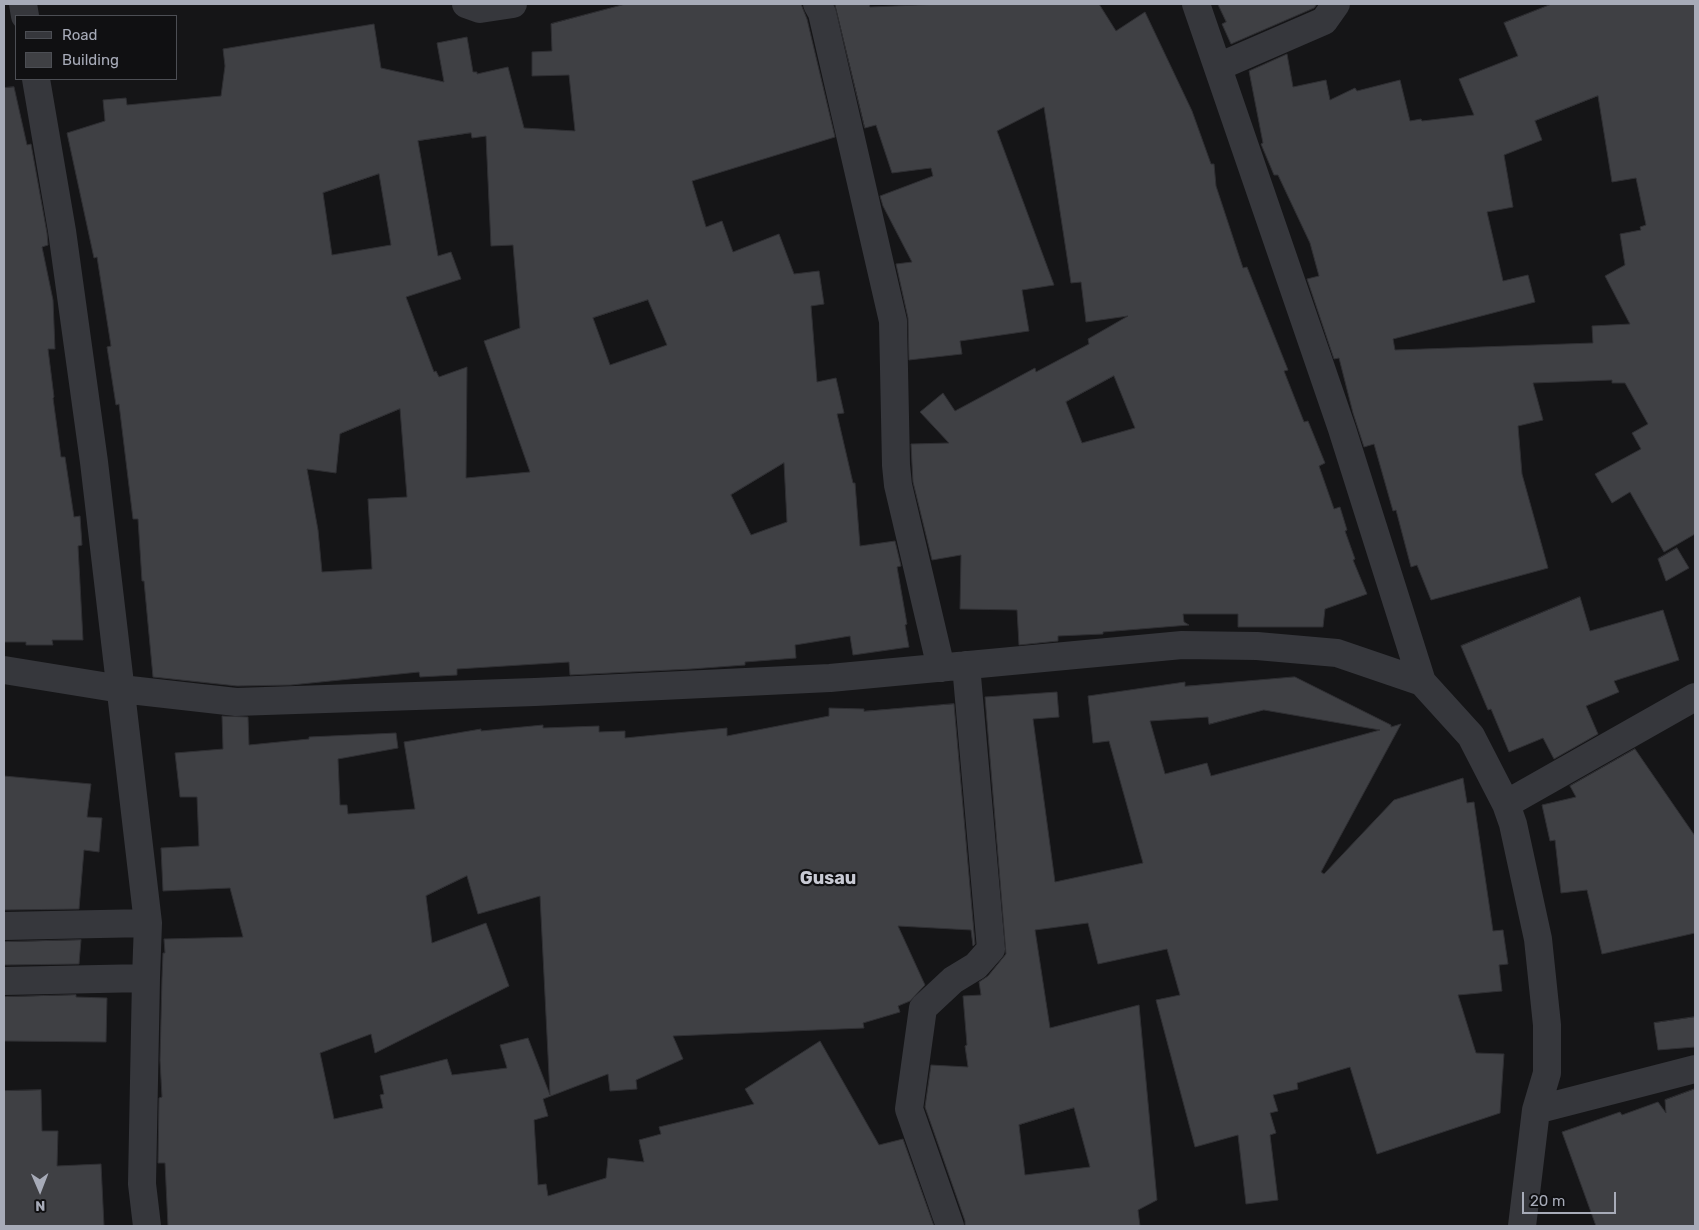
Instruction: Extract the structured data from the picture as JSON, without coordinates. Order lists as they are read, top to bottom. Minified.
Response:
{"districts":["Gusau"],"legend":["Road","Building"],"scale_bar":"20 m","north":"bottom"}
